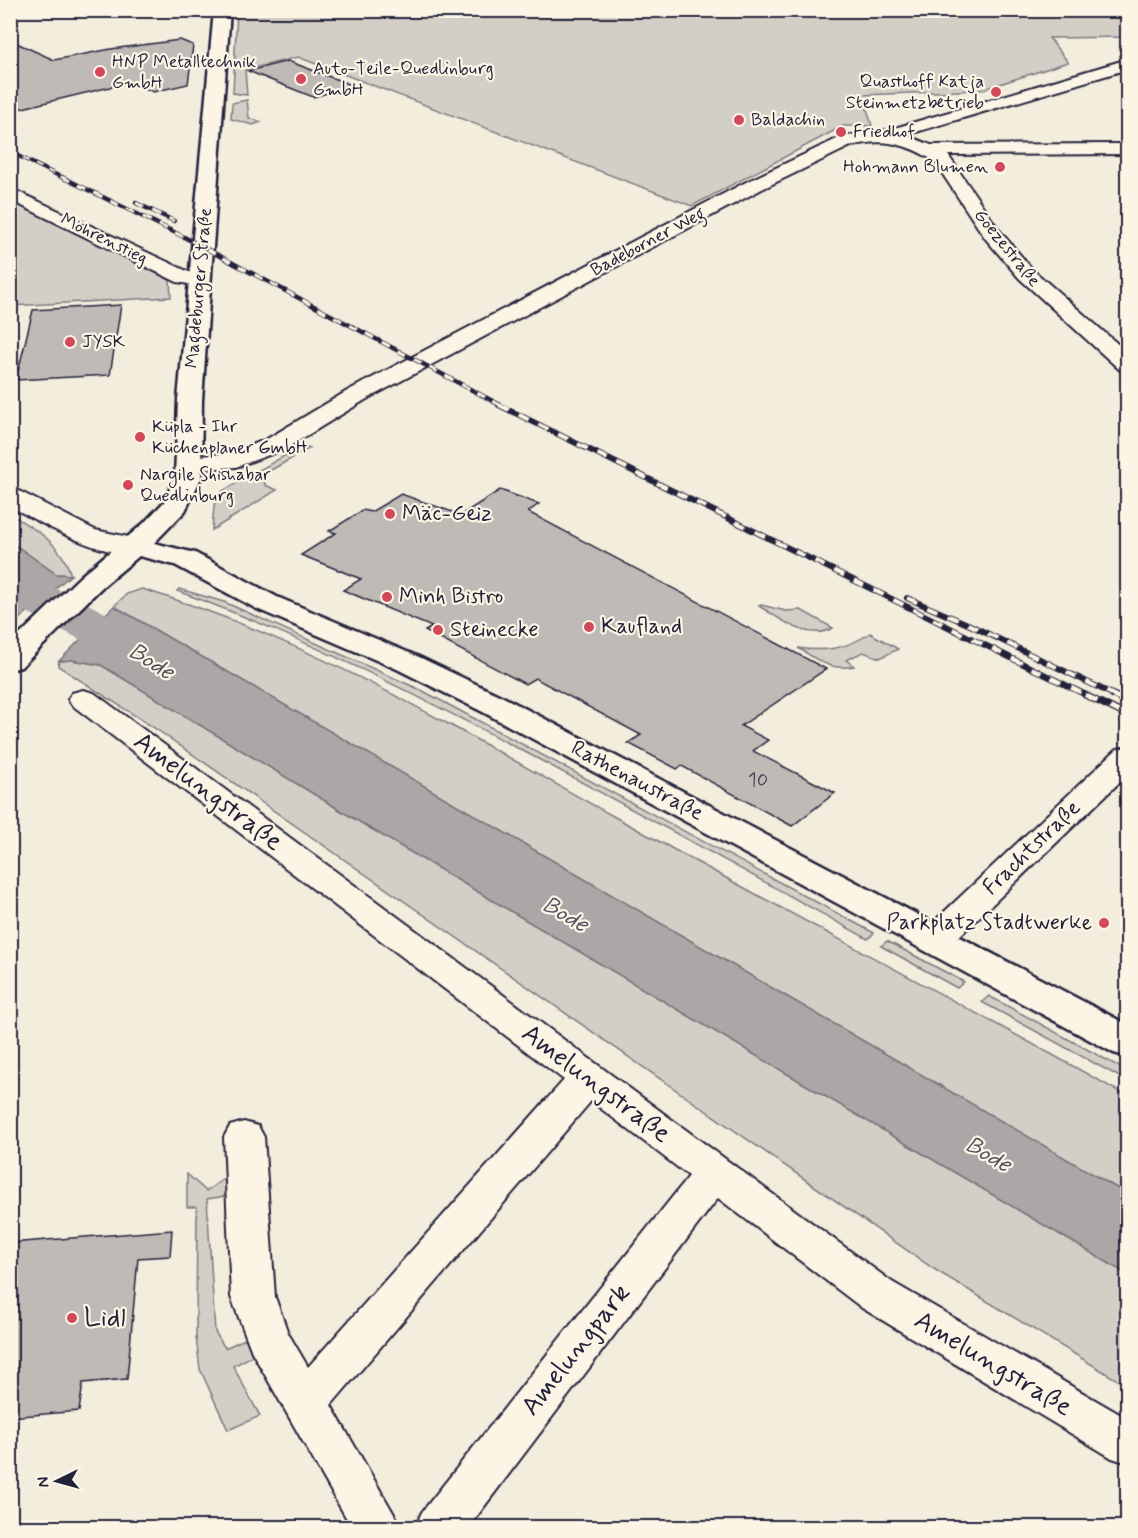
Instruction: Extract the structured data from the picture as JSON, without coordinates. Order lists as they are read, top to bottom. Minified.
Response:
{"streets":{"main road":["Magdeburger Straße","Rathenaustraße"],"street":["Möhrenstieg","Badeborner Weg","Goezestraße","Amelungstraße","Frachtstraße","Amelungpark"]},"crossings":[["Möhrenstieg","Magdeburger Straße"],["Badeborner Weg","Goezestraße"],["Badeborner Weg","Magdeburger Straße"],["Magdeburger Straße","Rathenaustraße"],["Rathenaustraße","Frachtstraße"],["Amelungstraße","Amelungpark"]],"water":["Bode"],"places":["HNP Metalltechnik GmbH","Auto-Teile-Quedlinburg GmbH","Quasthoff Katja Steinmetzbetrieb","Baldachin","Friedhof","Hohmann Blumen","JYSK","Küpla - Ihr Küchenplaner GmbH","Nargile Shishabar Quedlinburg","Mäc-Geiz","Minh Bistro","Kaufland","Steinecke","Parkplatz Stadtwerke","Lidl"],"house_numbers":["10"],"north":"left"}
